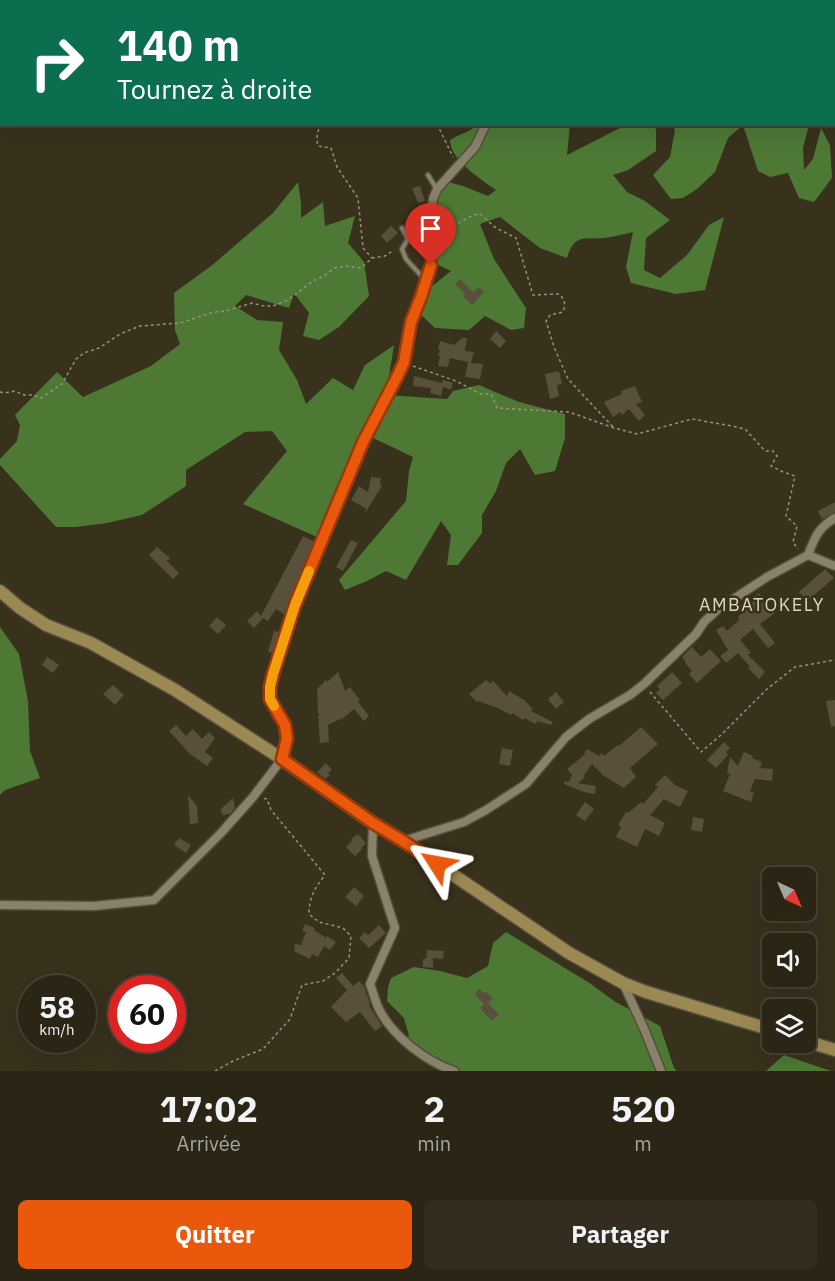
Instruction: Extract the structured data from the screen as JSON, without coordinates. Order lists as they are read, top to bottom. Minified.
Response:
{"districts":["AMBATOKELY"],"north":"bottom right","page":{"turn":["140 m","Tournez à droite"],"speed":"58 km/h","limit":"60","eta":["17:02","Arrivée","2","min","520","m"],"buttons":["Quitter","Partager"]}}
